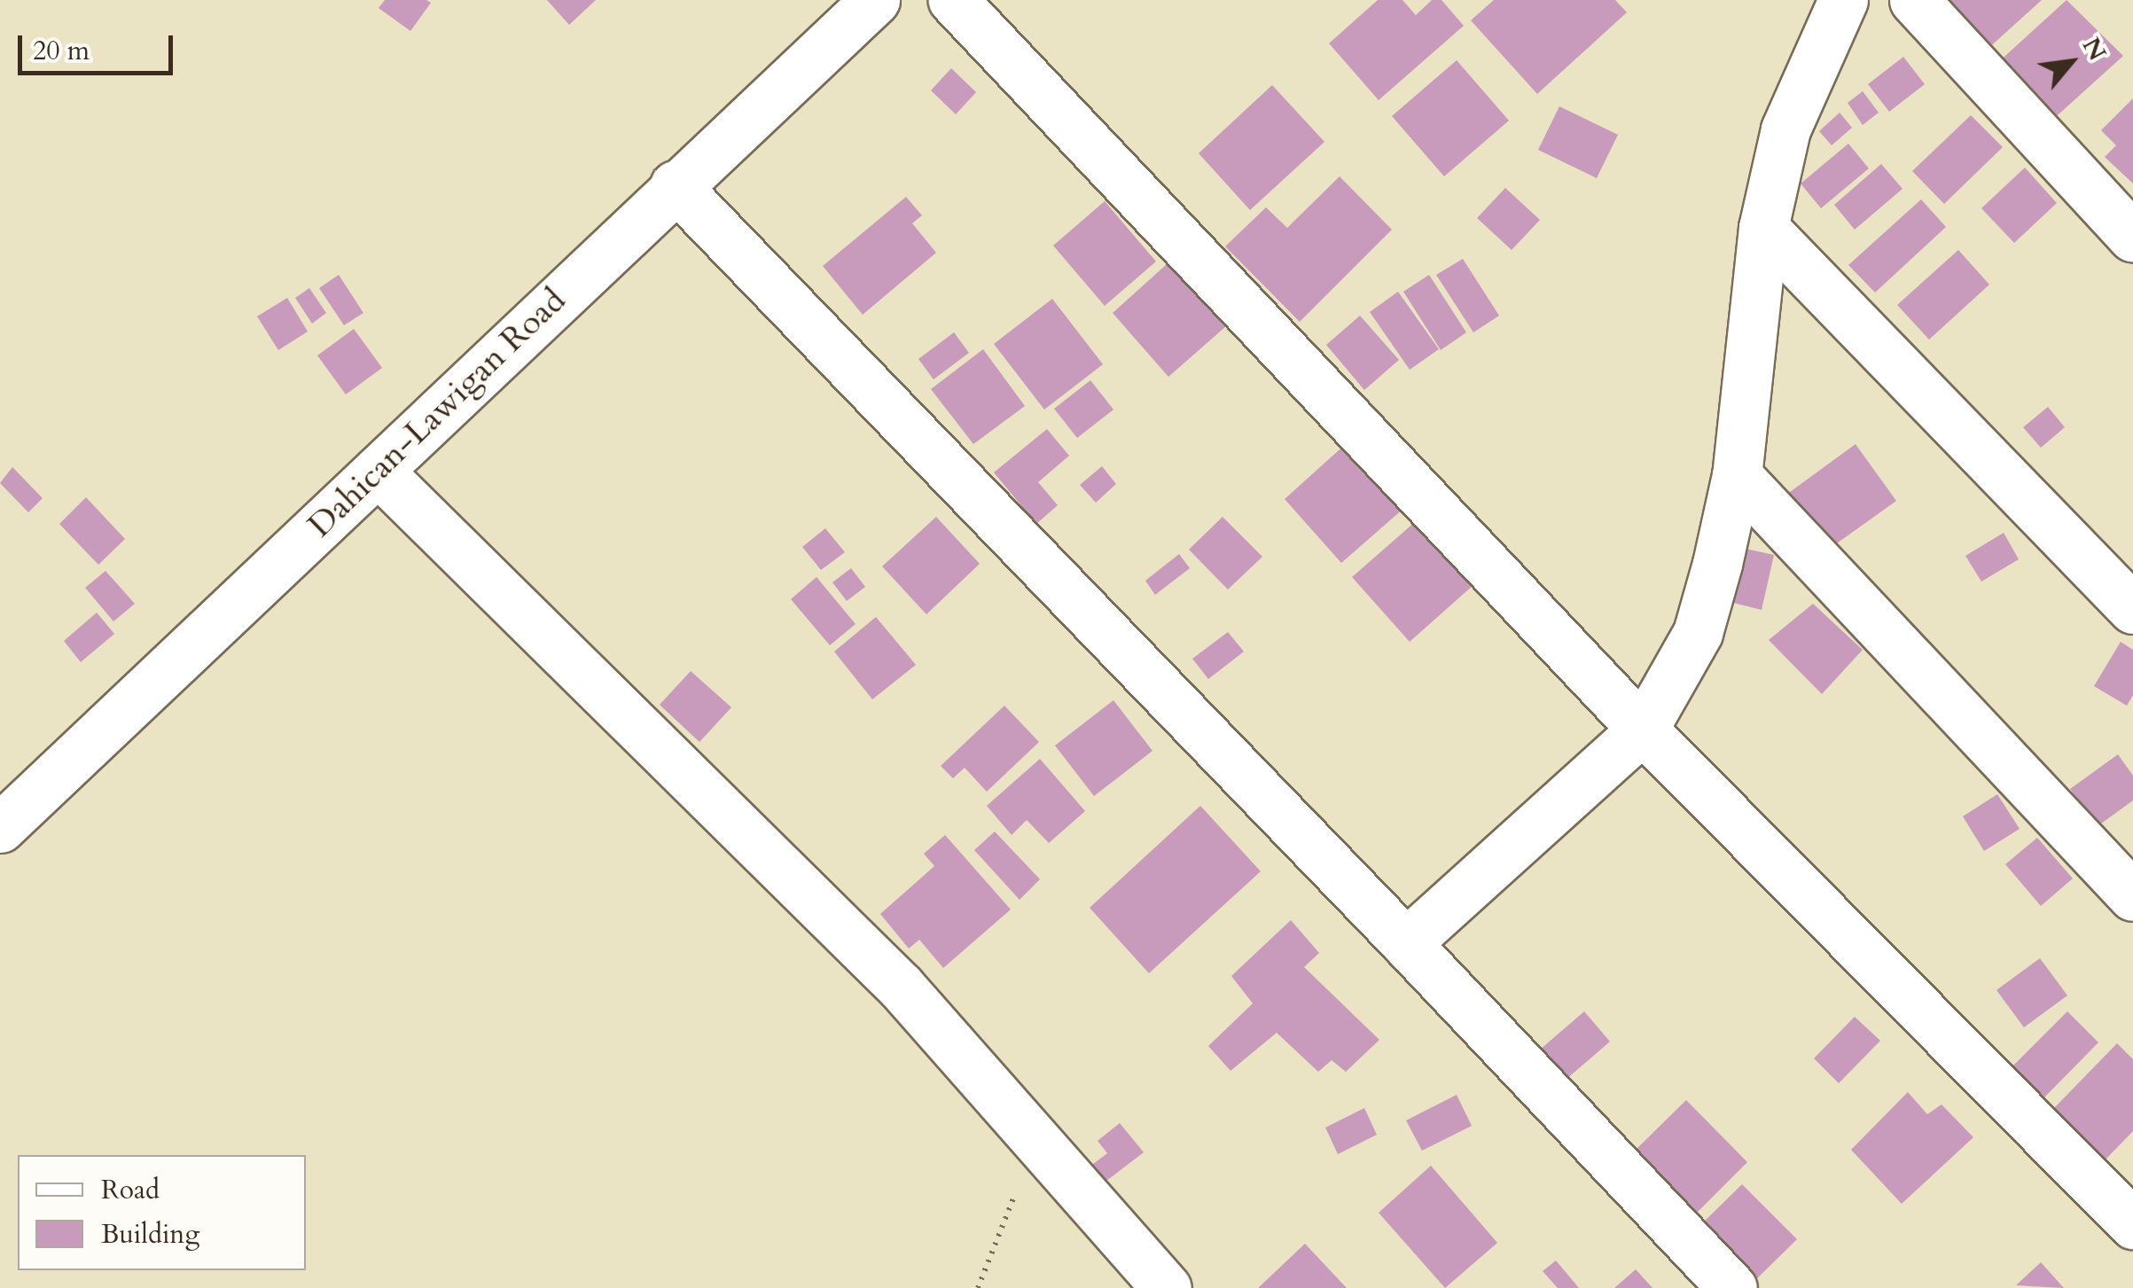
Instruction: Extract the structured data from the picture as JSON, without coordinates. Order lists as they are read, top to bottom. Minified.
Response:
{"streets":{"street":["Dahican-Lawigan Road"]},"legend":["Road","Building"],"scale_bar":"20 m","north":"top right"}
